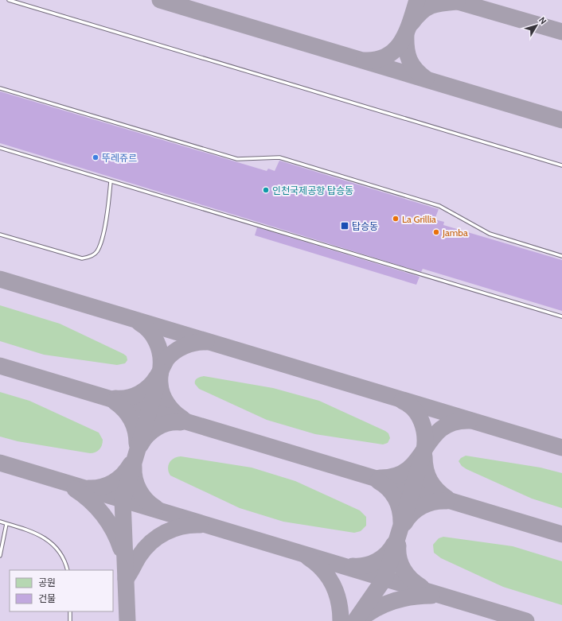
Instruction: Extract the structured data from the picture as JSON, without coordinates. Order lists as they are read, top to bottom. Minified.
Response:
{"places":{"other":["뚜레쥬르","인천국제공항 탑승동","La Grillia","Jamba"],"transit":["탑승동"]},"legend":["공원","건물"],"north":"top right"}
